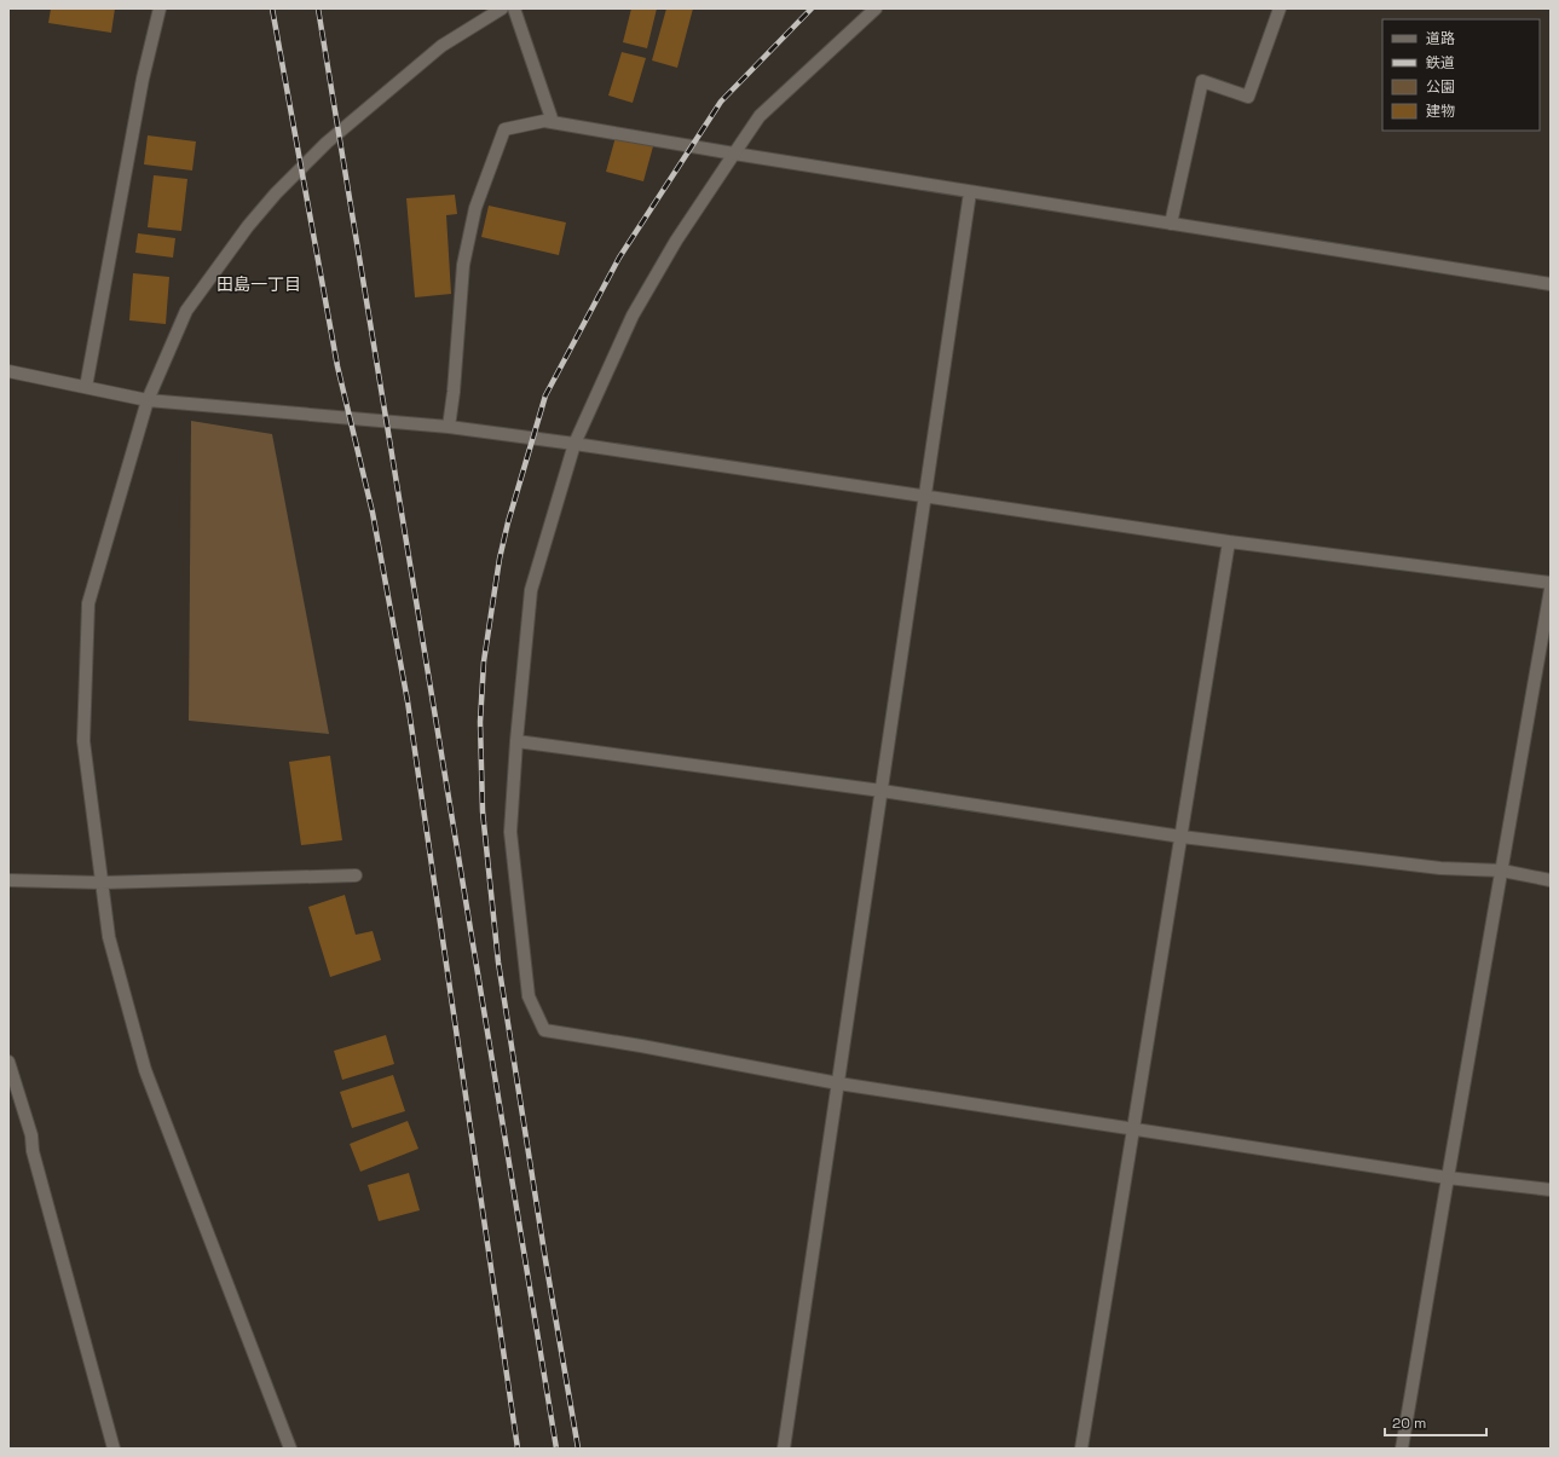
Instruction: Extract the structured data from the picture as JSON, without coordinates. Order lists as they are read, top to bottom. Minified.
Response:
{"districts":["田島一丁目"],"legend":["道路","鉄道","公園","建物"],"scale_bar":"20 m"}
